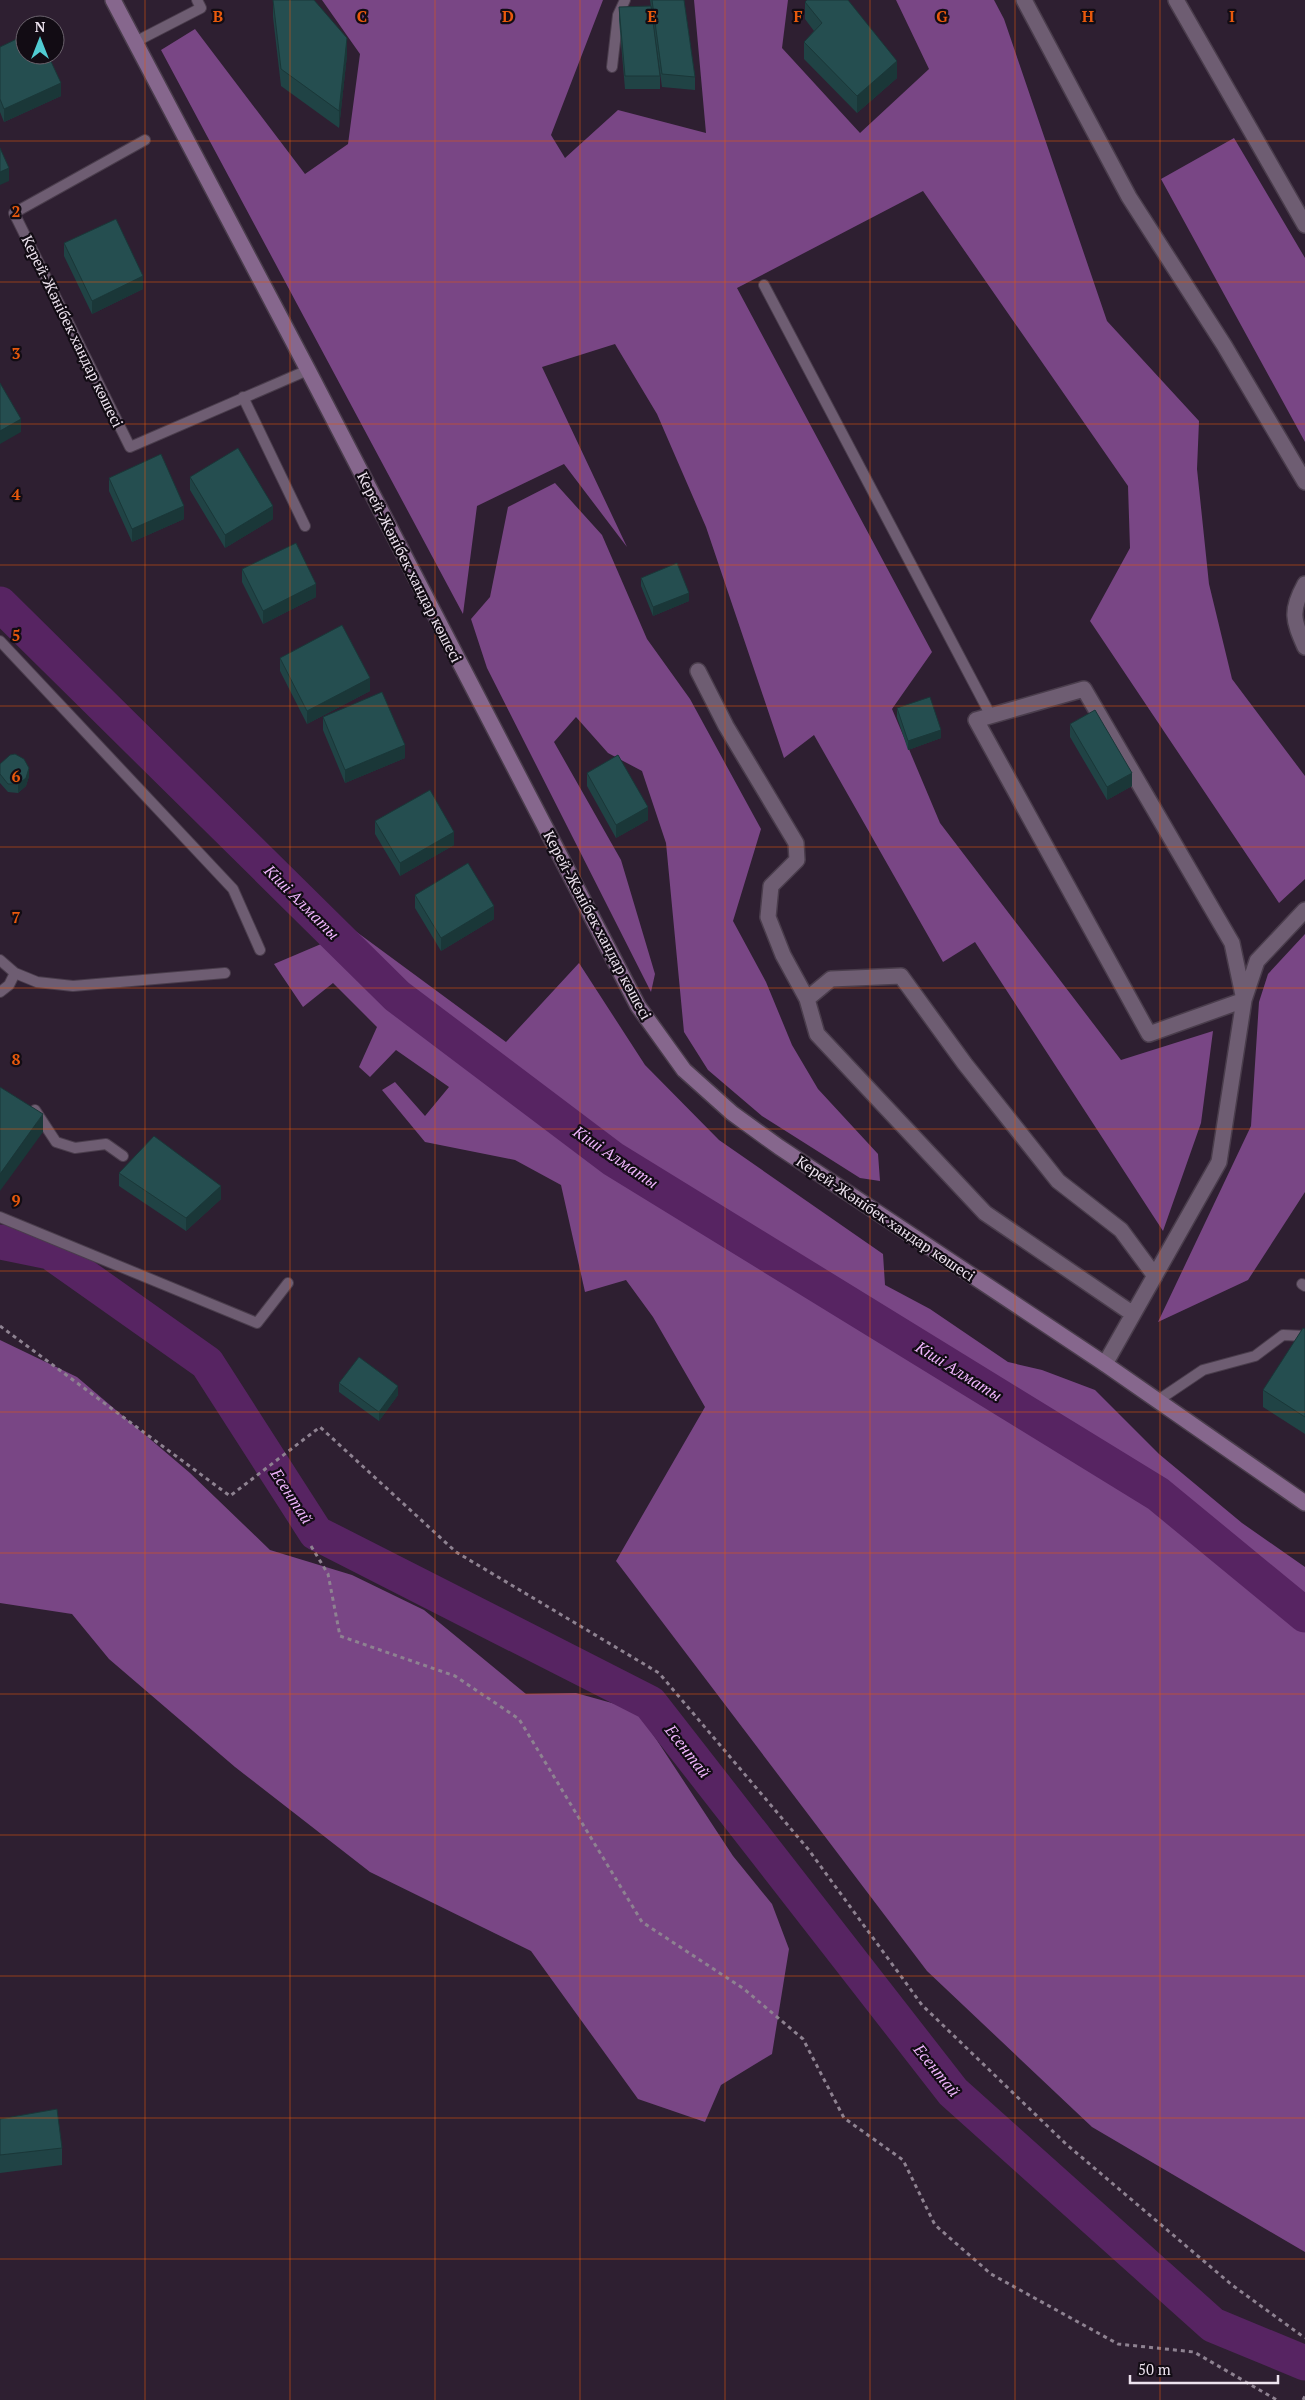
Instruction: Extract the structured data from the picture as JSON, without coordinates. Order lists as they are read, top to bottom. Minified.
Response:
{"streets":{"main road":["Керей-Жәнібек хандар көшесі"]},"water":["Кіші Алматы","Есентай"],"scale_bar":"50 m","north":"top","grid":{"columns":["B","C","D","E","F","G","H","I"],"rows":["2","3","4","5","6","7","8","9"]}}
